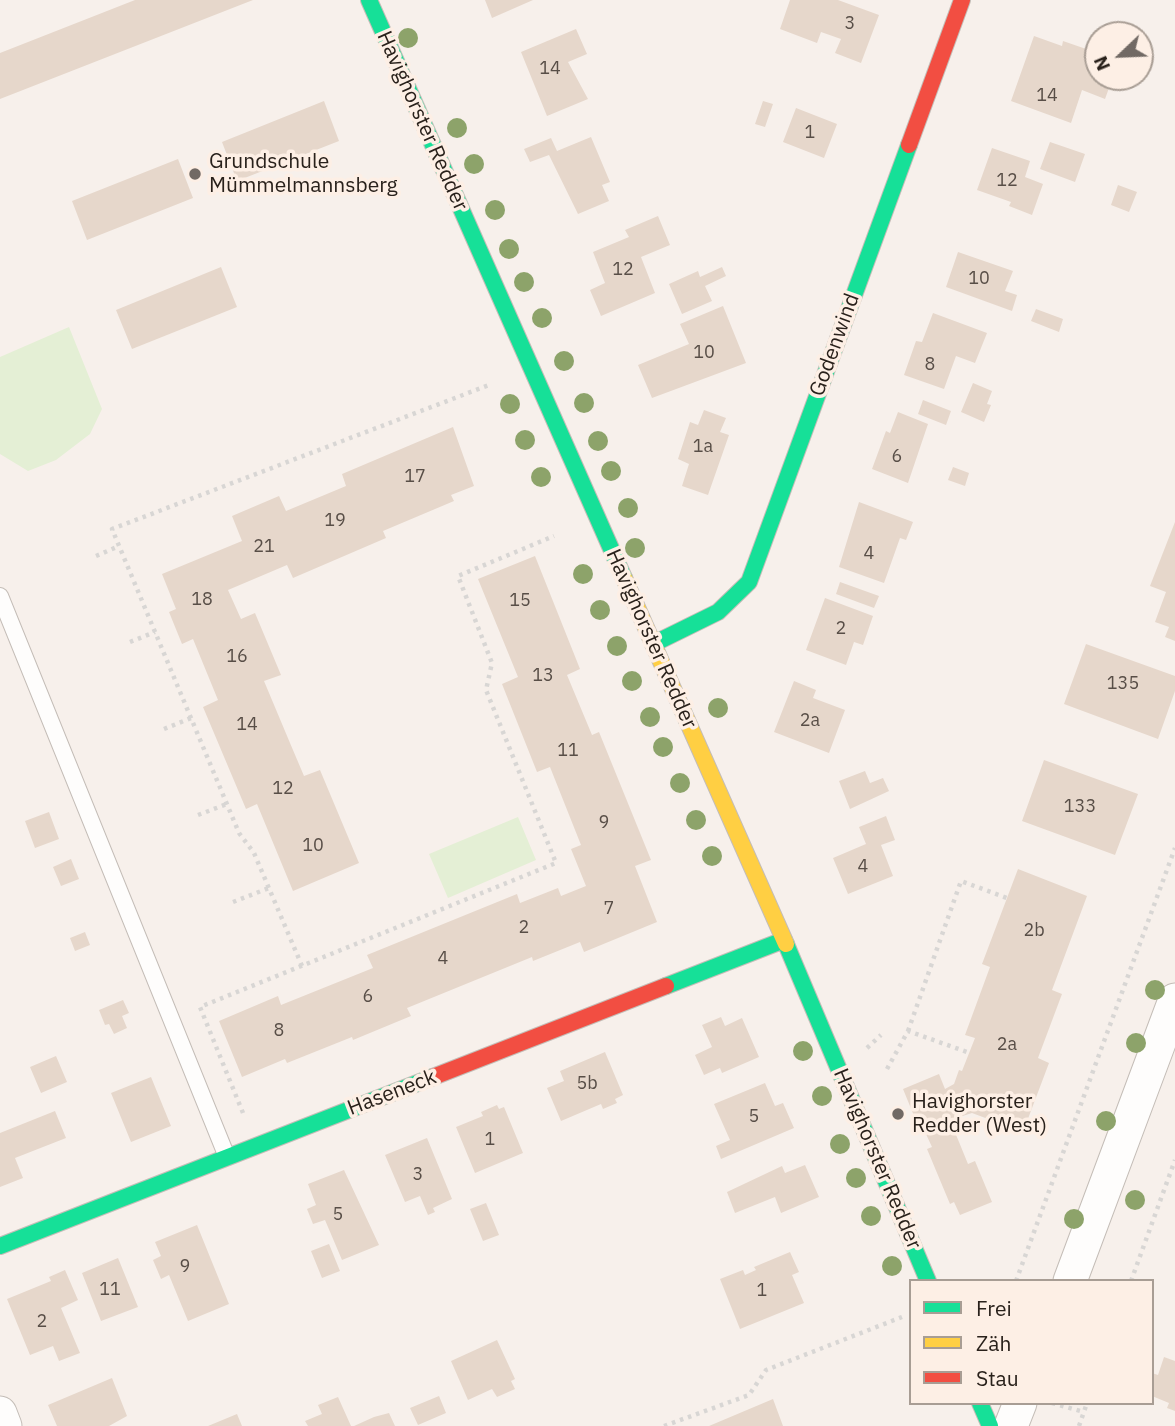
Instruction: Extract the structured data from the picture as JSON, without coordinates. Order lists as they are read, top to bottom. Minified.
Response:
{"streets":{"street":["Havighorster Redder","Godenwind","Haseneck"]},"crossings":[["Havighorster Redder","Godenwind"],["Havighorster Redder","Haseneck"]],"places":["Grundschule Mümmelmannsberg","Havighorster Redder (West)"],"house_numbers":["3","14","14","1","12","12","10","10","8","1a","6","17","19","21","4","18","15","2","16","13","135","2a","14","11","12","133","9","10","4","7","2","2b","4","6","8","2a","5b","5","1","3","5","9","11","1","2"],"legend":["Frei","Zäh","Stau"],"north":"bottom left"}
